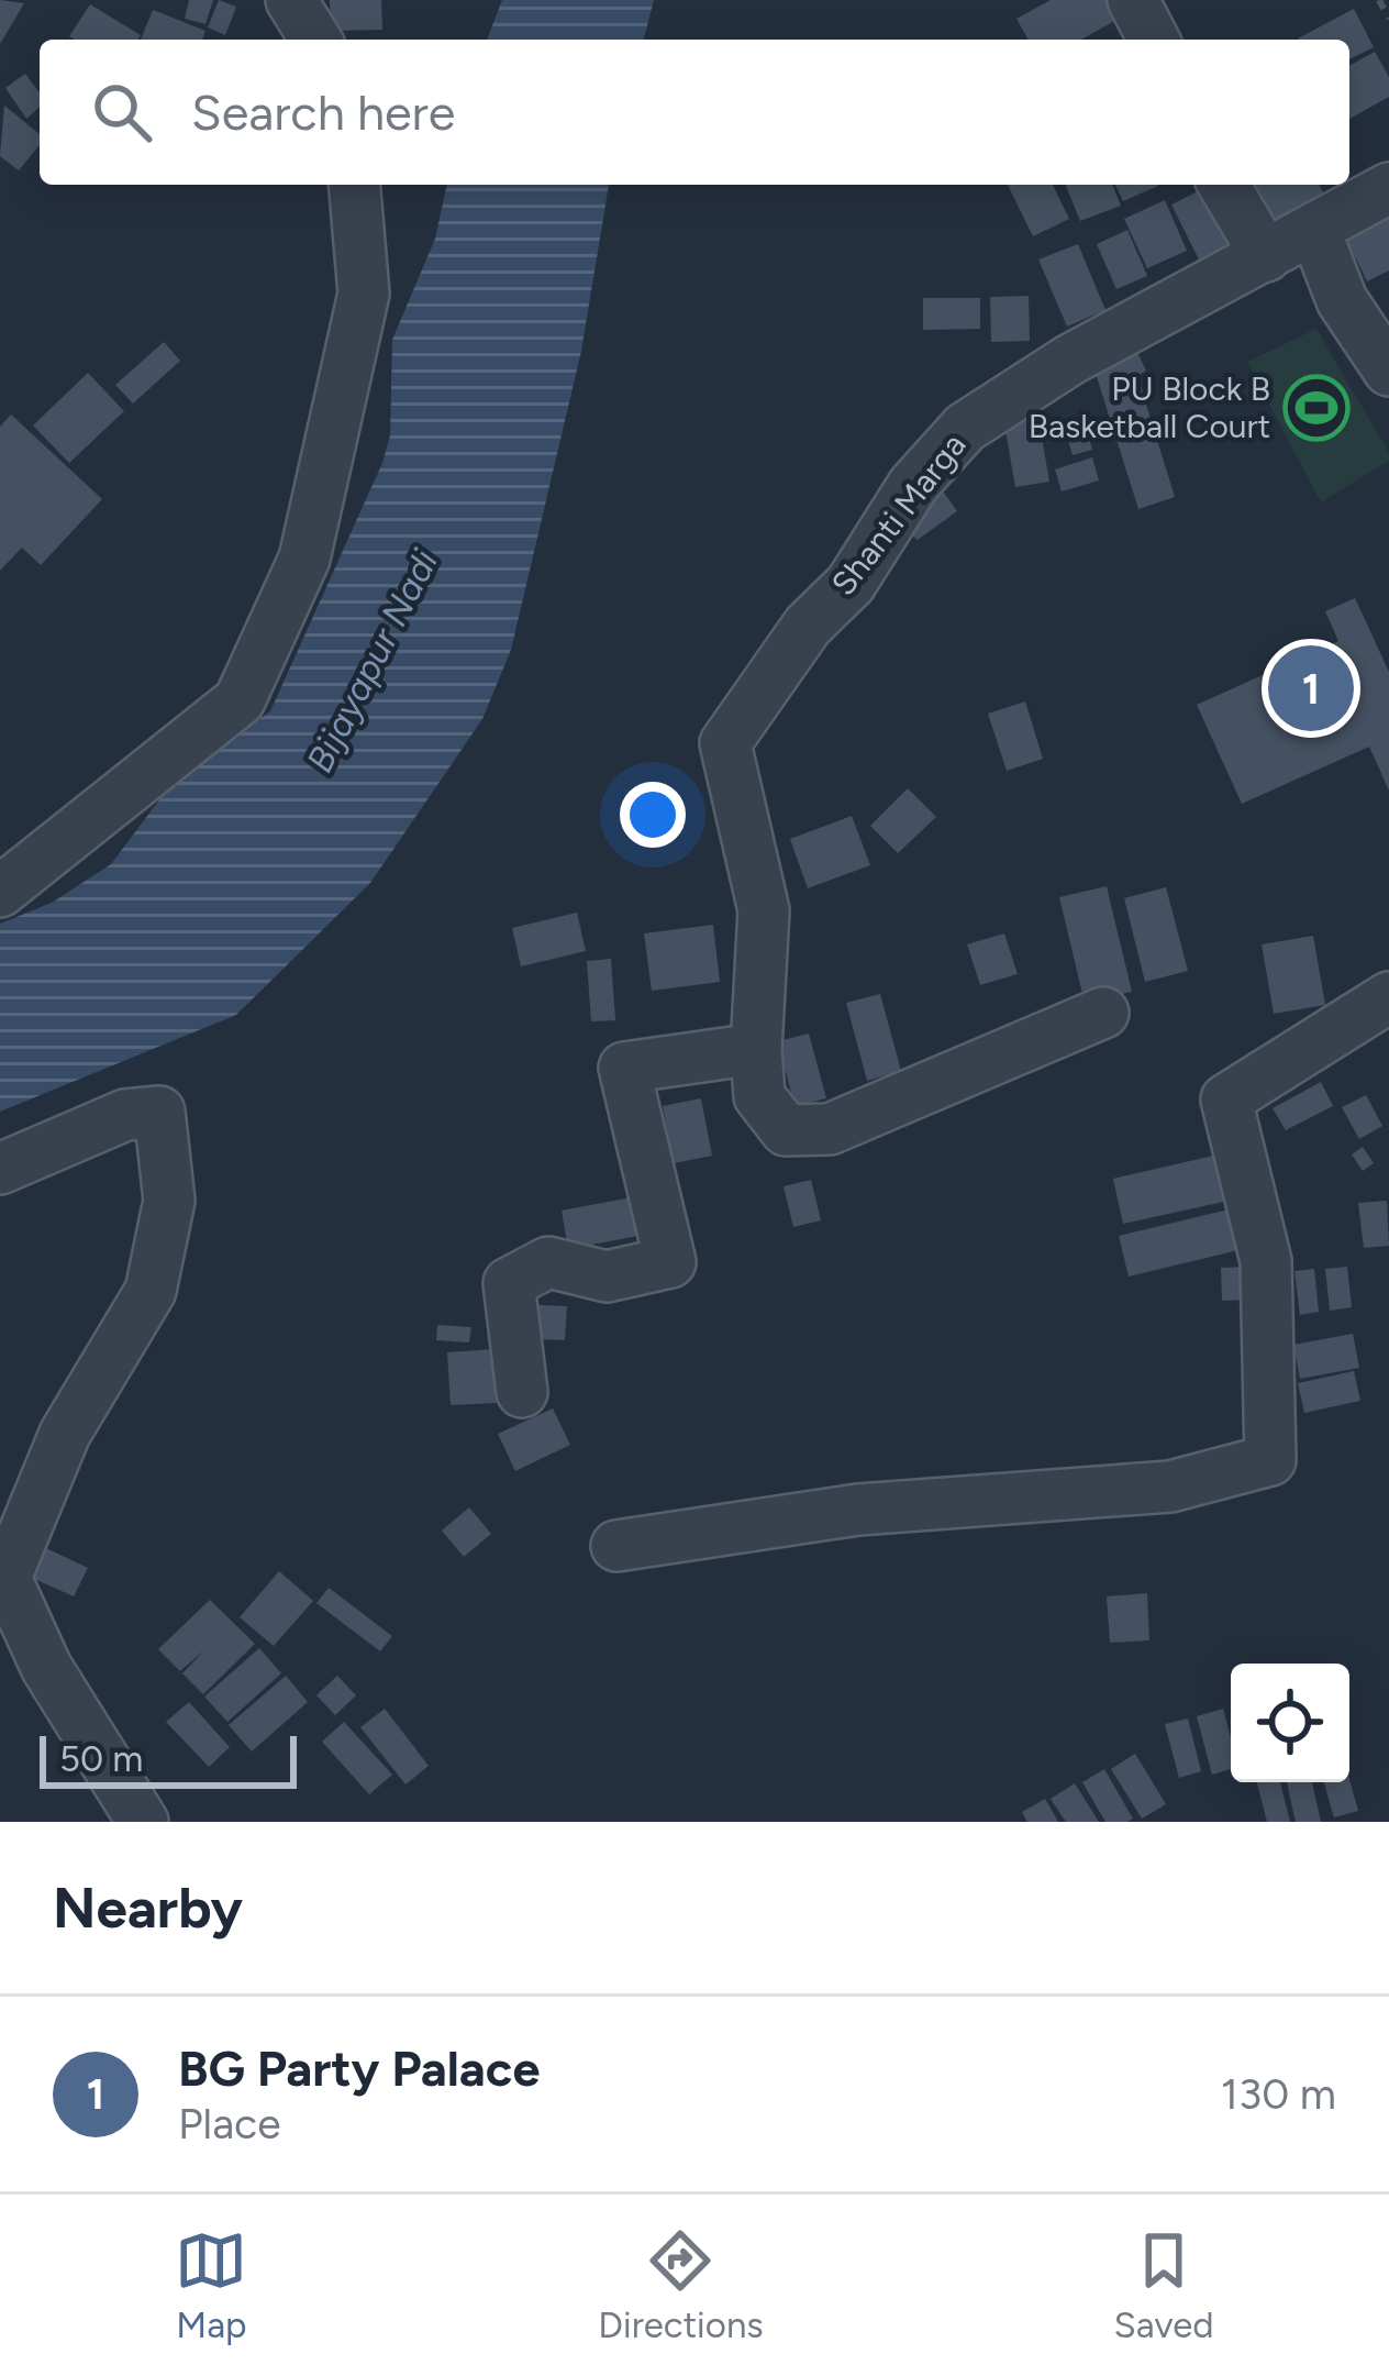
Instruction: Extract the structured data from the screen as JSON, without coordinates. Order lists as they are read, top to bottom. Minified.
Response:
{"streets":{"street":["Shanti Marga"]},"water":["Bijayapur Nadi"],"places":{"sports":["PU Block B Basketball Court"]},"scale_bar":"50 m","page":{"search":"Search here","pins":"1","scale":"50 m","heading":"Nearby","list":[{"mark":"1","name":"BG Party Palace","note":"Place","value":"130 m"}],"nav":["Map","Directions","Saved"]}}
